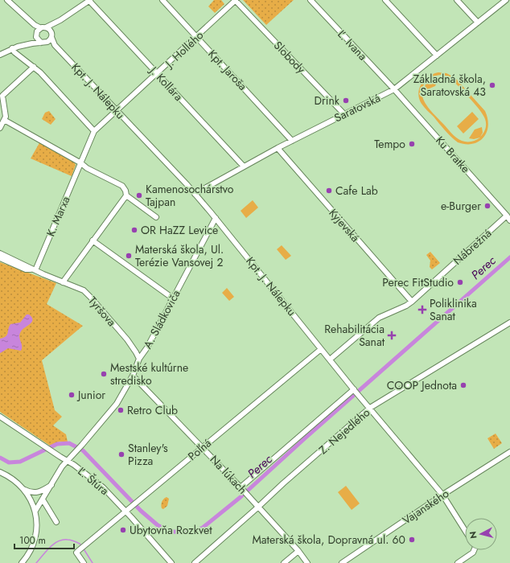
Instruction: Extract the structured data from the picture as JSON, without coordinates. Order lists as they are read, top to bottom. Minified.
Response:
{"streets":{"street":["Ľ. Ivana","J. Hollého","Slobody","Kpt. Jaroša","J. Kollára","Kpt. J. Nálepku","Saratovská","Ku Bratke","K. Marxa","Kyjevská","Nábrežná","Tyršova","A. Sládkoviča","Z. Nejedlého","Poľná","Na lúkach","Ľ. Štúra","Vajanského"]},"crossings":[["Ľ. Ivana","Saratovská"],["Ľ. Ivana","Ku Bratke"],["J. Hollého","Slobody"],["J. Hollého","Kpt. Jaroša"],["J. Hollého","J. Kollára"],["J. Hollého","Kpt. J. Nálepku"],["J. Hollého","K. Marxa"],["Slobody","Saratovská"],["Kpt. Jaroša","Saratovská"],["J. Kollára","Saratovská"],["Kpt. J. Nálepku","Saratovská"],["Kpt. J. Nálepku","K. Marxa"],["Kpt. J. Nálepku","Nábrežná"],["Kpt. J. Nálepku","A. Sládkoviča"],["Kpt. J. Nálepku","Z. Nejedlého"],["Kpt. J. Nálepku","Poľná"],["Kpt. J. Nálepku","Vajanského"],["Saratovská","Ku Bratke"],["Saratovská","Kyjevská"],["Ku Bratke","Nábrežná"],["K. Marxa","Tyršova"],["Kyjevská","Nábrežná"],["Tyršova","A. Sládkoviča"],["A. Sládkoviča","Na lúkach"],["A. Sládkoviča","Ľ. Štúra"],["Z. Nejedlého","Na lúkach"],["Poľná","Na lúkach"],["Poľná","Ľ. Štúra"]],"water":["Perec"],"places":{"other":["Základná škola, Saratovská 43","Drink","Tempo","Cafe Lab","Kamenosochárstvo Tajpan","e-Burger","OR HaZZ Levice","Materská škola, Ul. Terézie Vansovej 2","Perec FitStudio","Mestské kultúrne stredisko","COOP Jednota","Junior","Retro Club","Stanley's Pizza","Ubytovňa Rozkvet","Materská škola, Dopravná ul. 60"],"health":["Poliklinika Sanat","Rehabilitácia Sanat"]},"scale_bar":"100 m","north":"left"}
